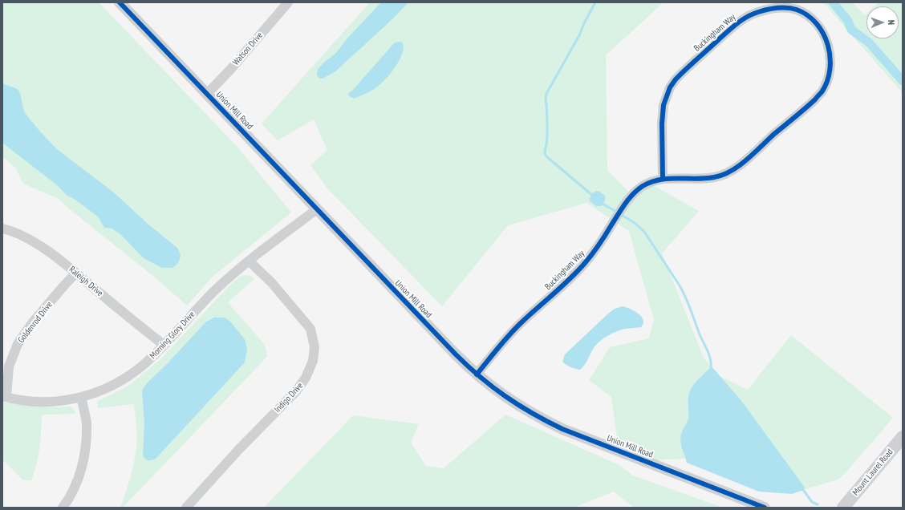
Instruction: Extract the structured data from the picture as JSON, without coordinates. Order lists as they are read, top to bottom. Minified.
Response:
{"streets":{"main road":["Mount Laurel Road"],"street":["Buckingham Way","Watson Drive","Union Mill Road","Raleigh Drive","Goldenrod Drive","Morning Glory Drive","Indigo Drive"]},"crossings":[["Buckingham Way","Union Mill Road"],["Watson Drive","Union Mill Road"],["Union Mill Road","Morning Glory Drive"],["Raleigh Drive","Goldenrod Drive"],["Raleigh Drive","Morning Glory Drive"],["Goldenrod Drive","Morning Glory Drive"],["Morning Glory Drive","Indigo Drive"]],"north":"right"}
